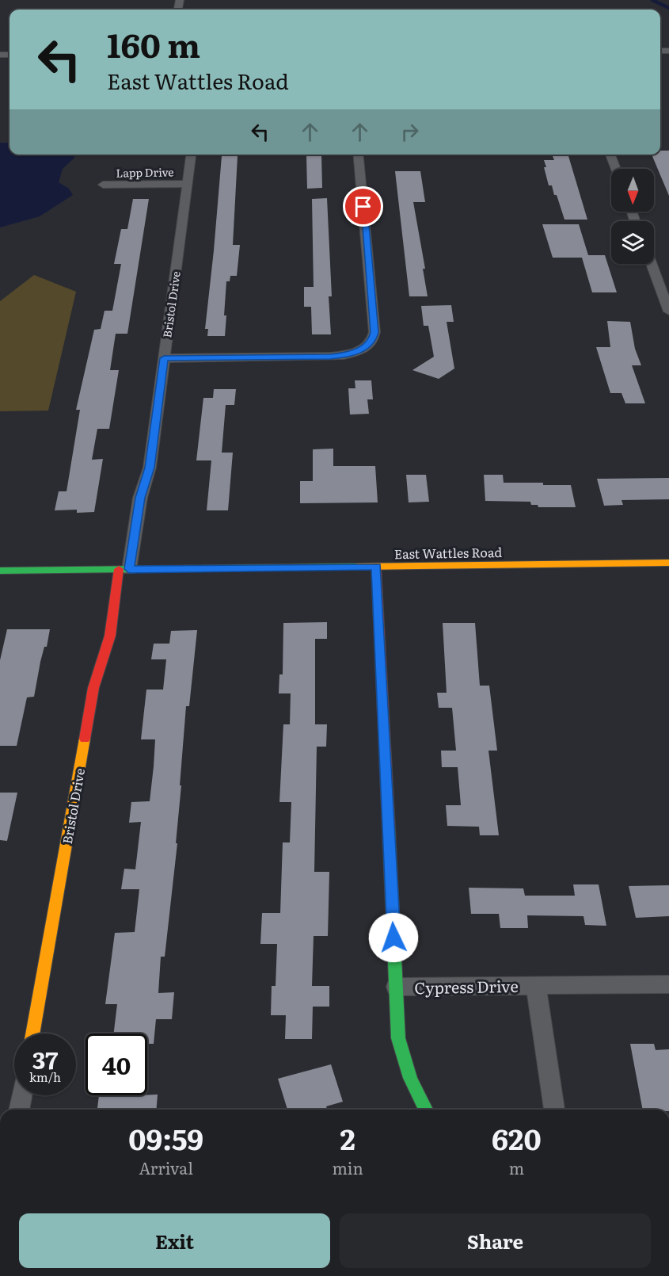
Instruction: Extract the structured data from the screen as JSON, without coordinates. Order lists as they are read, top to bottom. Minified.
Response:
{"streets":{"street":["Lapp Drive","Bristol Drive","East Wattles Road","Cypress Drive"]},"crossings":[["Lapp Drive","Bristol Drive"],["Bristol Drive","East Wattles Road"],["East Wattles Road","Cypress Drive"]],"north":"bottom","page":{"turn":["160 m","East Wattles Road"],"speed":"37 km/h","limit":"40","eta":["09:59","Arrival","2","min","620","m"],"buttons":["Exit","Share"]}}
